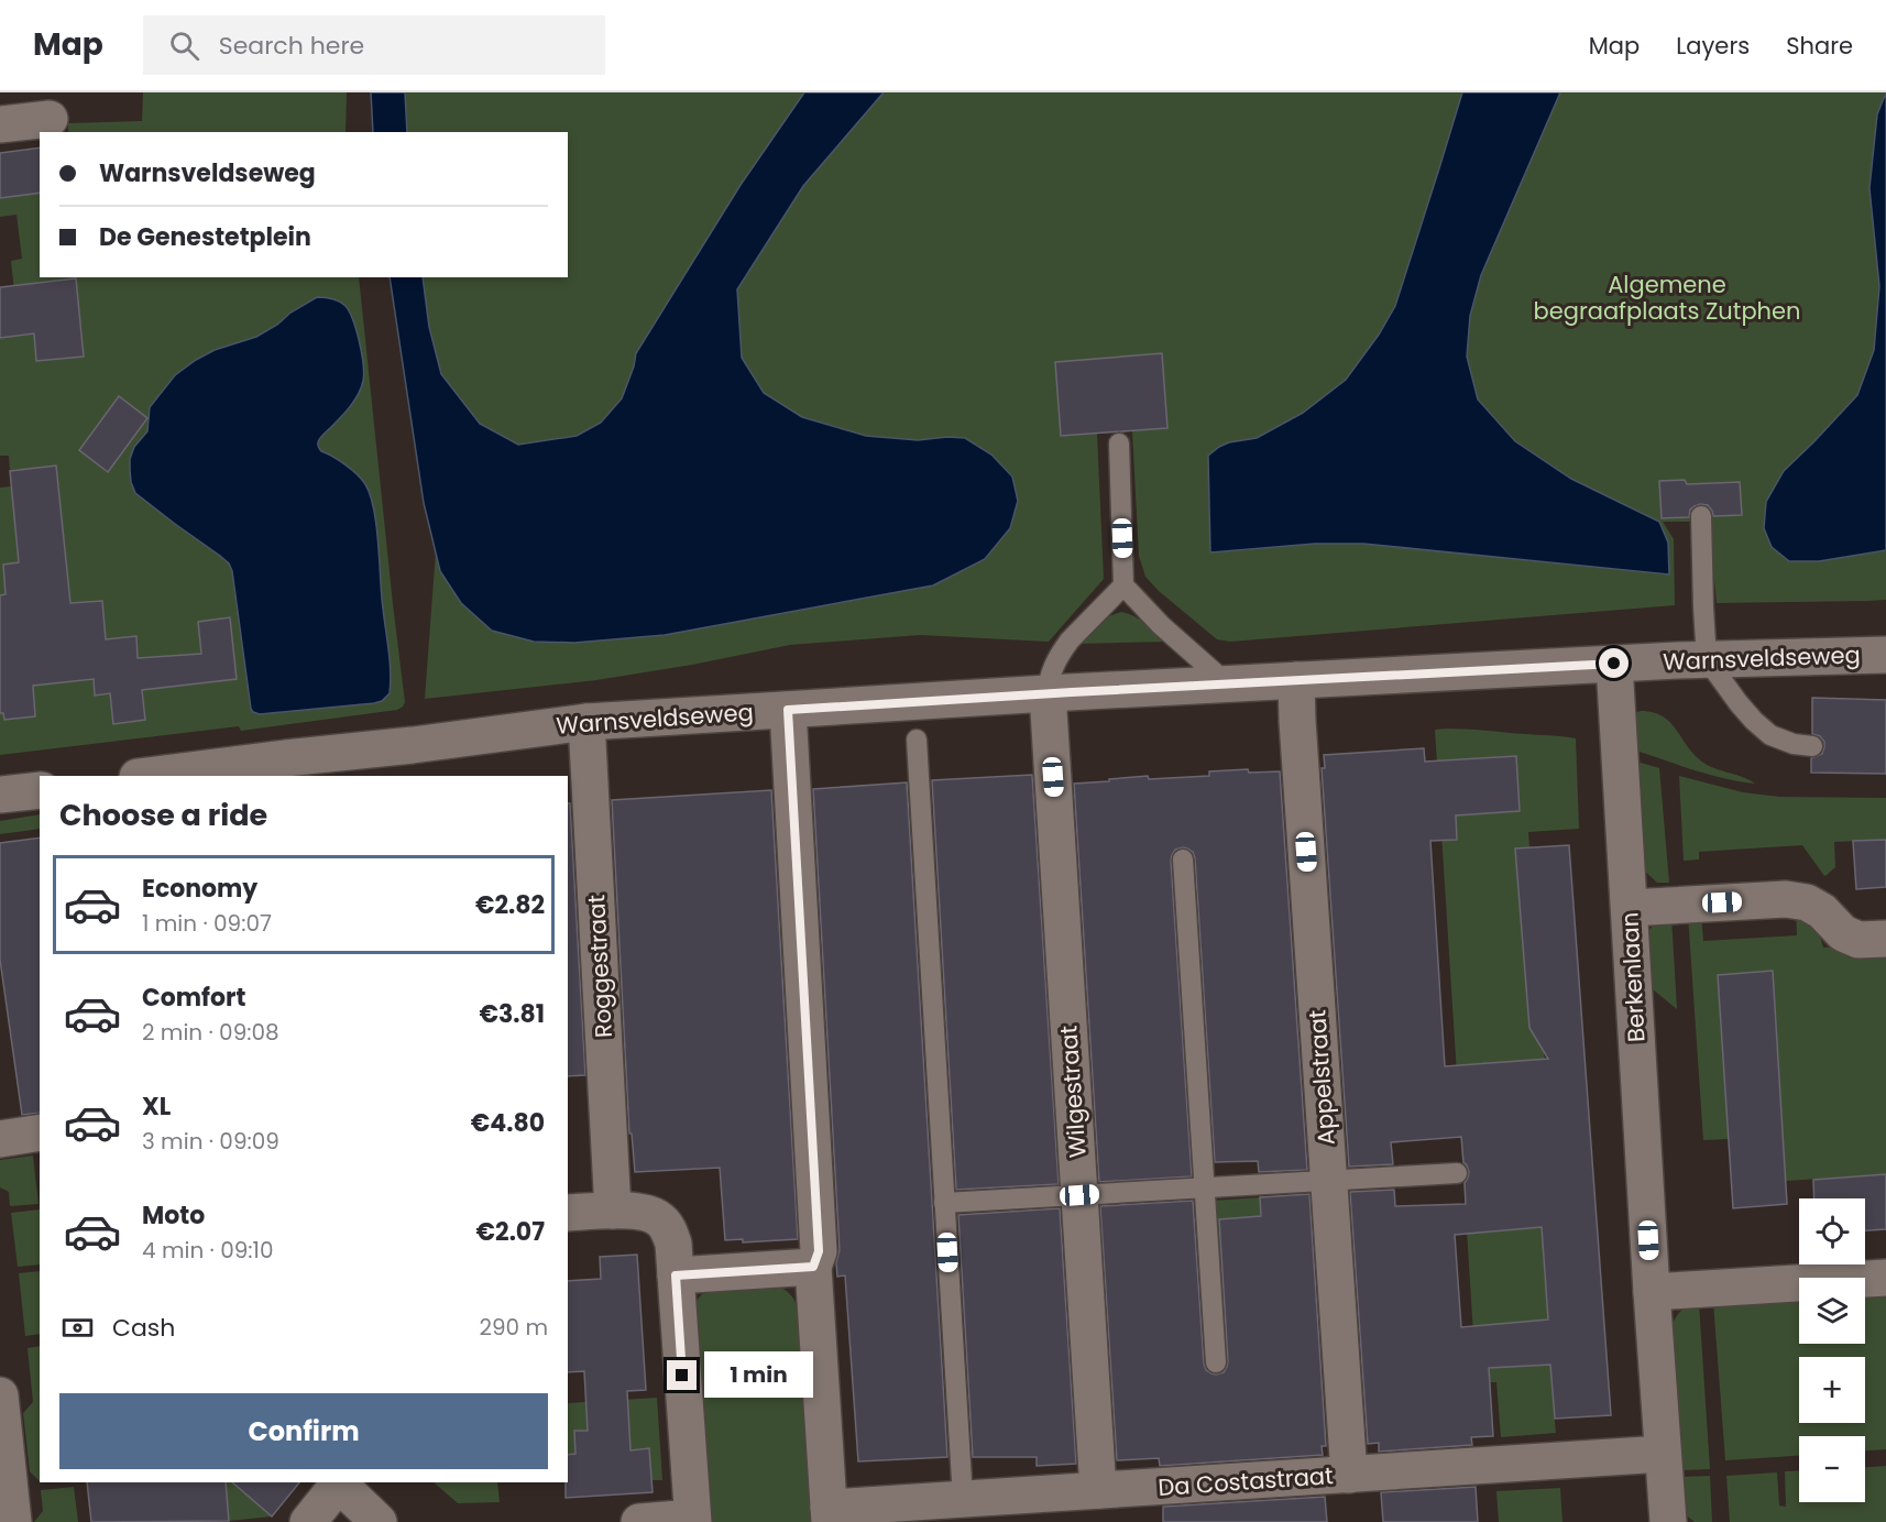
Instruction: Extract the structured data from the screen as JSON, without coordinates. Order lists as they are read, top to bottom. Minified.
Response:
{"streets":{"street":["Warnsveldseweg","Roggestraat","Berkenlaan","Appelstraat","Wilgestraat","Da Costastraat"]},"crossings":[["Warnsveldseweg","Roggestraat"],["Warnsveldseweg","Berkenlaan"],["Warnsveldseweg","Appelstraat"],["Warnsveldseweg","Wilgestraat"],["Berkenlaan","Da Costastraat"],["Appelstraat","Da Costastraat"],["Wilgestraat","Da Costastraat"]],"parks":["Algemene begraafplaats Zutphen"],"page":{"header":"Map","search":"Search here","nav":["Map","Layers","Share"],"banner":["Warnsveldseweg","De Genestetplein"],"heading":"Choose a ride","list":[{"name":"Economy","note":"1 min · 09:07","value":"€2.82"},{"name":"Comfort","note":"2 min · 09:08","value":"€3.81"},{"name":"XL","note":"3 min · 09:09","value":"€4.80"},{"name":"Moto","note":"4 min · 09:10","value":"€2.07"}],"map_buttons":["+","−"],"pay":["Cash","290 m"],"bubble":"1 min","buttons":"Confirm"}}
